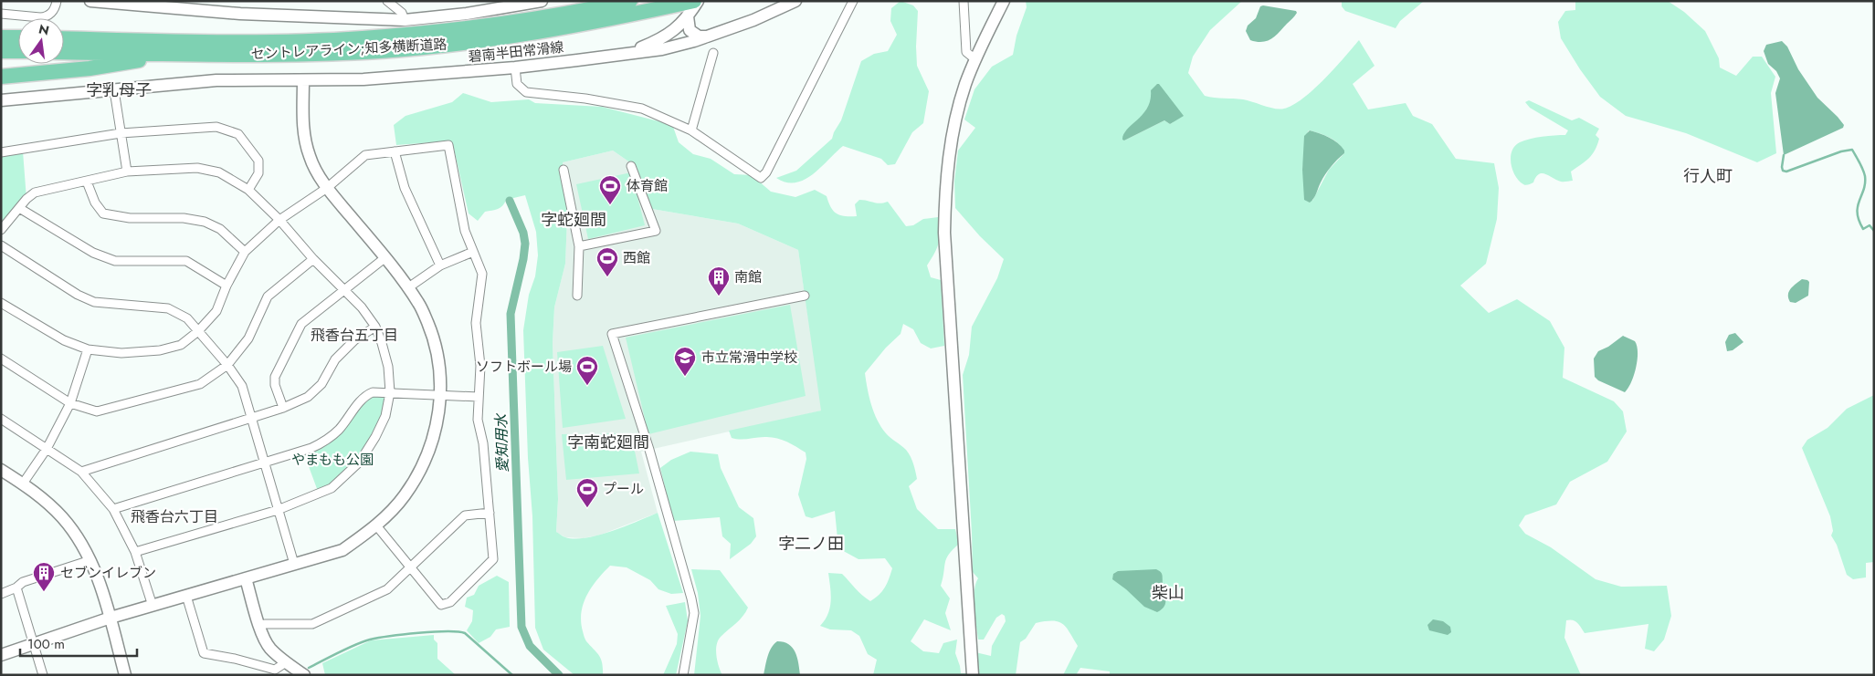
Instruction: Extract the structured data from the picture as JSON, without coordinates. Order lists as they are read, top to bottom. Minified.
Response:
{"streets":{"highway":["セントレアライン;知多横断道路"],"street":["碧南半田常滑線"]},"crossings":[["セントレアライン;知多横断道路","碧南半田常滑線"]],"districts":["字乳母子","行人町","字蛇廻間","飛香台五丁目","字南蛇廻間","飛香台六丁目","字二ノ田","柴山"],"water":["愛知用水"],"parks":["やまもも公園"],"places":{"sports":["体育館","西館","ソフトボール場","プール"],"building":["南館","セブンイレブン"],"school or university":["市立常滑中学校"]},"scale_bar":"100 m","north":"top"}
